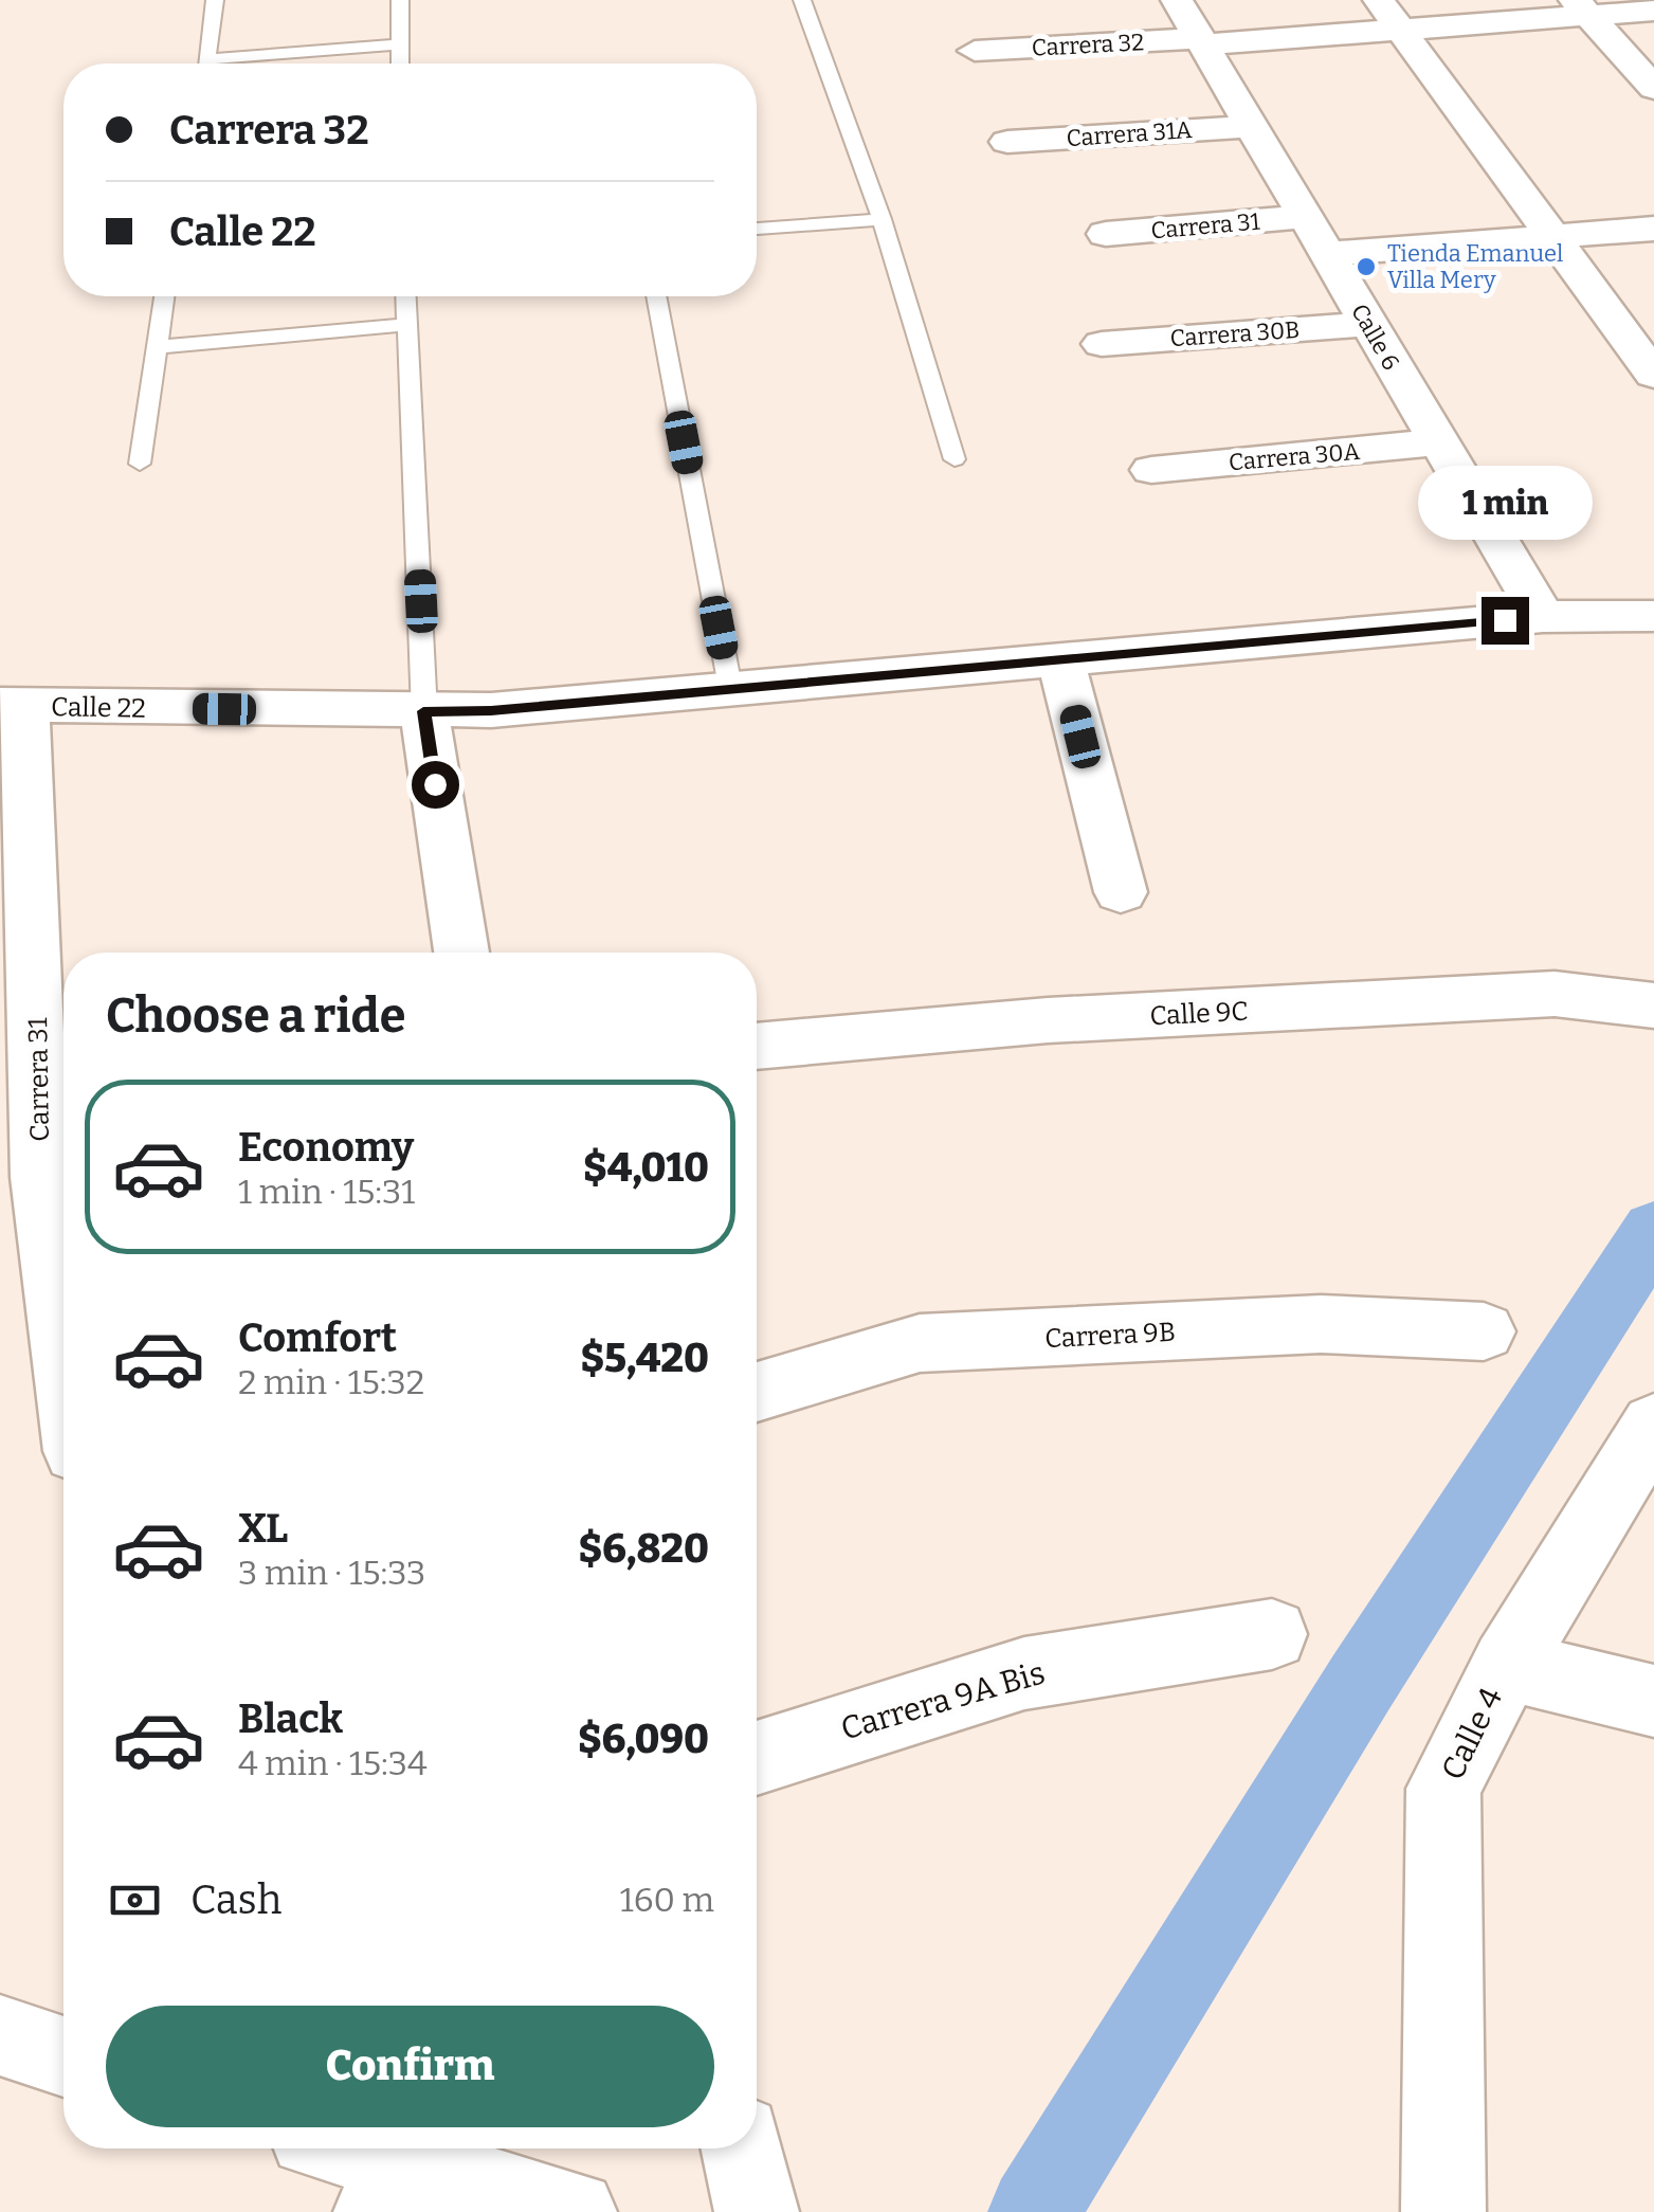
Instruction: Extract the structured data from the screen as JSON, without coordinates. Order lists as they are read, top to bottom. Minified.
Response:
{"streets":{"street":["Carrera 32","Carrera 31A","Carrera 31","Carrera 30B","Calle 6","Carrera 30A","Calle 22","Calle 9C","Carrera 9B","Carrera 9A Bis","Calle 4"]},"crossings":[["Carrera 32","Calle 6"],["Carrera 31A","Calle 6"],["Carrera 31","Calle 6"],["Carrera 31","Calle 22"],["Carrera 30B","Calle 6"],["Calle 6","Carrera 30A"],["Calle 6","Calle 22"]],"places":["Tienda Emanuel Villa Mery"],"page":{"banner":["Carrera 32","Calle 22"],"bubble":"1 min","heading":"Choose a ride","list":[{"name":"Economy","note":"1 min · 15:31","value":"$4,010"},{"name":"Comfort","note":"2 min · 15:32","value":"$5,420"},{"name":"XL","note":"3 min · 15:33","value":"$6,820"},{"name":"Black","note":"4 min · 15:34","value":"$6,090"}],"pay":["Cash","160 m"],"buttons":"Confirm"}}
